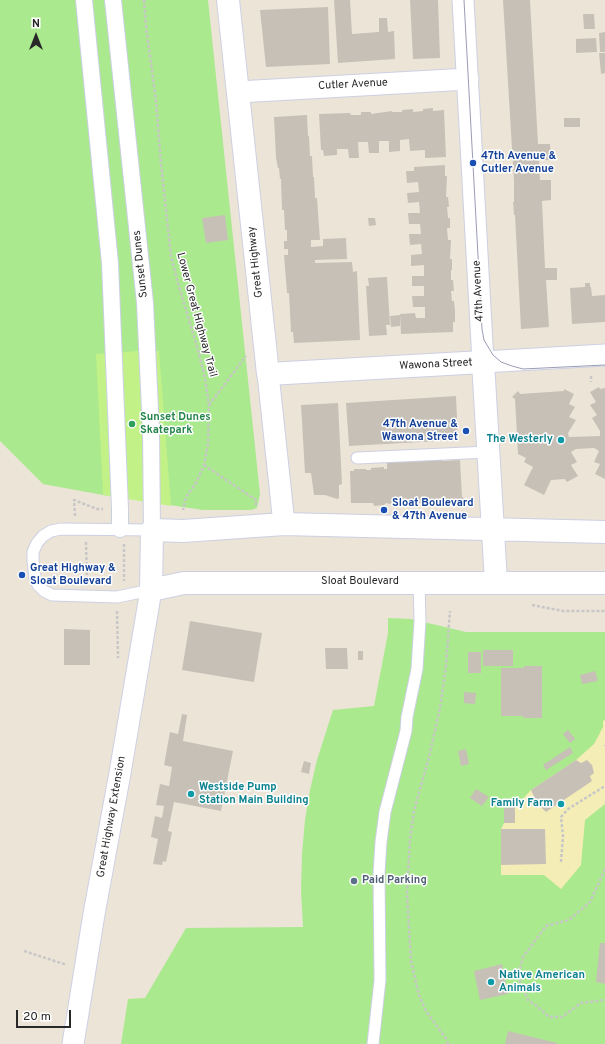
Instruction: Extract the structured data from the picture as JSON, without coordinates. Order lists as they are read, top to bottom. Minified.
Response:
{"streets":{"street":["Cutler Avenue","Great Highway","Sunset Dunes","47th Avenue","Wawona Street","Sloat Boulevard","Great Highway Extension"],"path":["Lower Great Highway Trail"]},"crossings":[["Cutler Avenue","Great Highway"],["Cutler Avenue","47th Avenue"],["Great Highway","Wawona Street"],["47th Avenue","Wawona Street"],["47th Avenue","Sloat Boulevard"],["Sloat Boulevard","Great Highway Extension"]],"places":["47th Avenue & Cutler Avenue","Sunset Dunes Skatepark","47th Avenue & Wawona Street","The Westerly","Sloat Boulevard & 47th Avenue","Great Highway & Sloat Boulevard","Westside Pump Station Main Building","Family Farm","Paid Parking","Native American Animals"],"scale_bar":"20 m","north":"top"}
